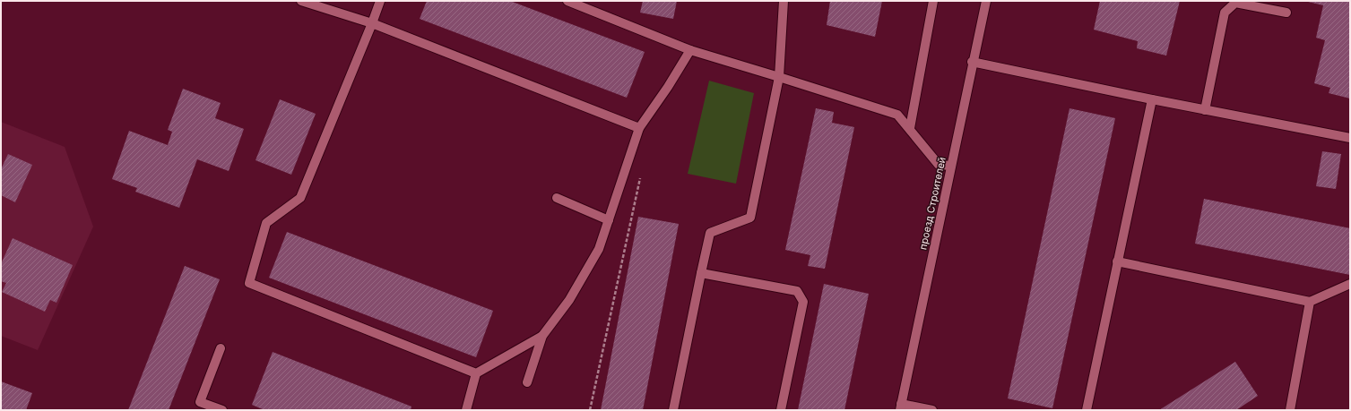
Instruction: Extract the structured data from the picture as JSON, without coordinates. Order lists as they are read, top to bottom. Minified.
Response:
{"streets":{"street":["проезд Строителей"]}}
